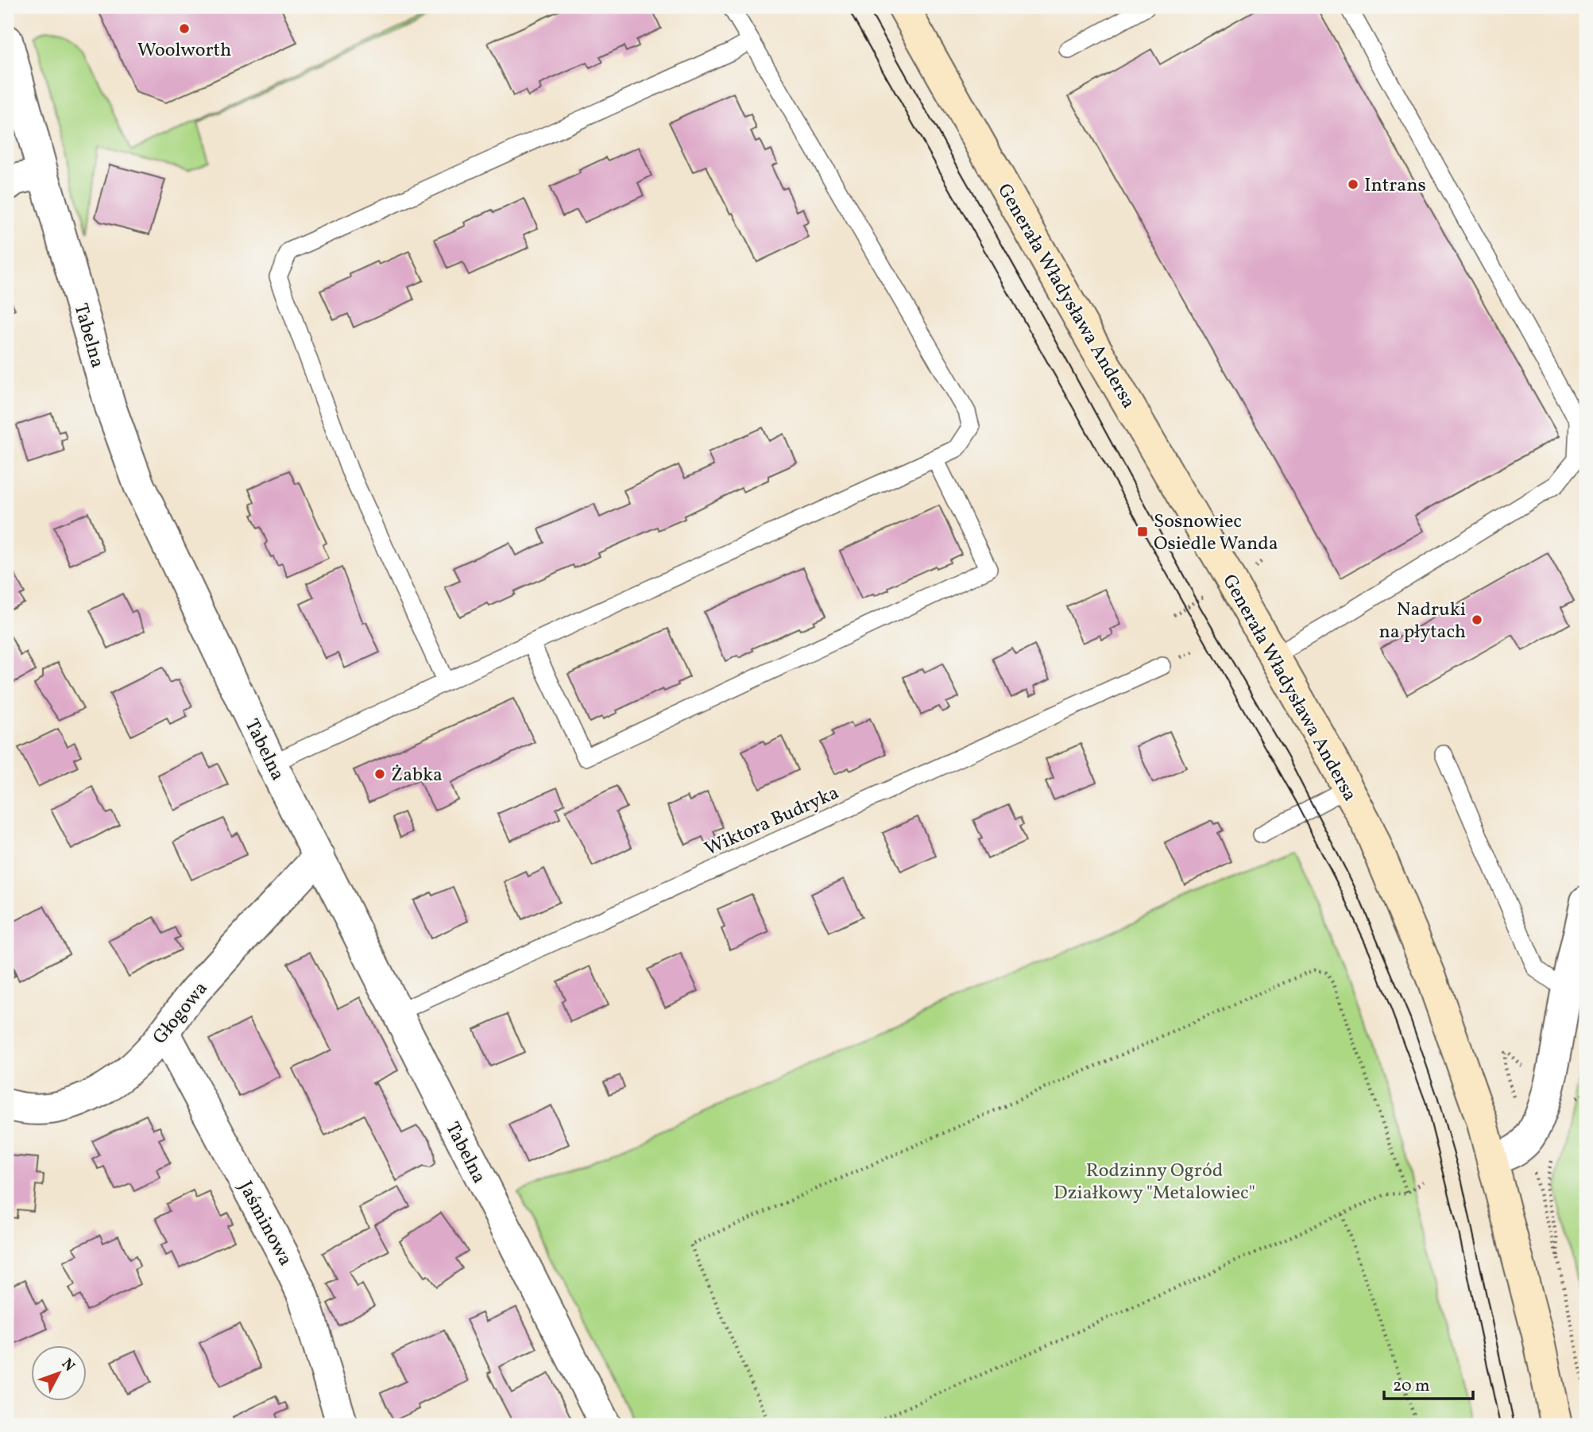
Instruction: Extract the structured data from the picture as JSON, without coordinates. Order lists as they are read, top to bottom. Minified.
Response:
{"streets":{"main road":["Generała Władysława Andersa"],"street":["Tabelna","Głogowa","Jaśminowa"],"lane":["Wiktora Budryka"]},"crossings":[["Tabelna","Wiktora Budryka"],["Tabelna","Głogowa"],["Głogowa","Jaśminowa"]],"parks":["Rodzinny Ogród Działkowy \"Metalowiec\""],"places":{"other":["Woolworth","Intrans","Nadruki na płytach","Żabka"],"transit":["Sosnowiec Osiedle Wanda"]},"scale_bar":"20 m","north":"top right"}
